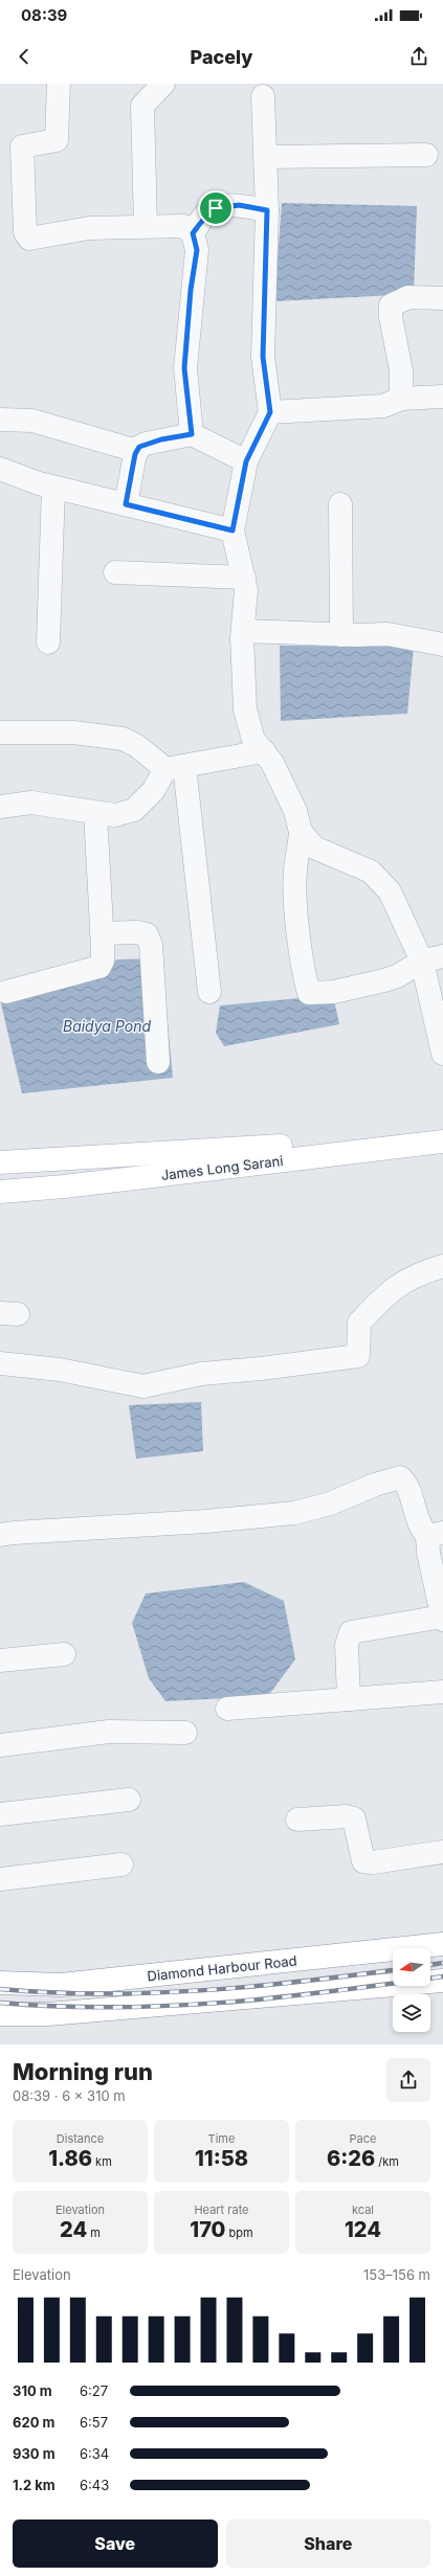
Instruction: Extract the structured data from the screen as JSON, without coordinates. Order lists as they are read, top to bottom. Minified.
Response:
{"streets":{"main road":["James Long Sarani","Diamond Harbour Road"]},"water":["Baidya Pond"],"north":"left","page":{"status":"08:39","header":"Pacely","heading":["Morning run","08:39 · 6 × 310 m"],"stats":[["Distance","1.86 km"],["Time","11:58"],["Pace","6:26 /km"],["Elevation","24 m"],["Heart rate","170 bpm"],["kcal","124"]],"chart":["Elevation","153–156 m"],"list":[{"name":"310 m","note":"6:27"},{"name":"620 m","note":"6:57"},{"name":"930 m","note":"6:34"},{"name":"1.2 km","note":"6:43"}],"buttons":["Save","Share"]}}
